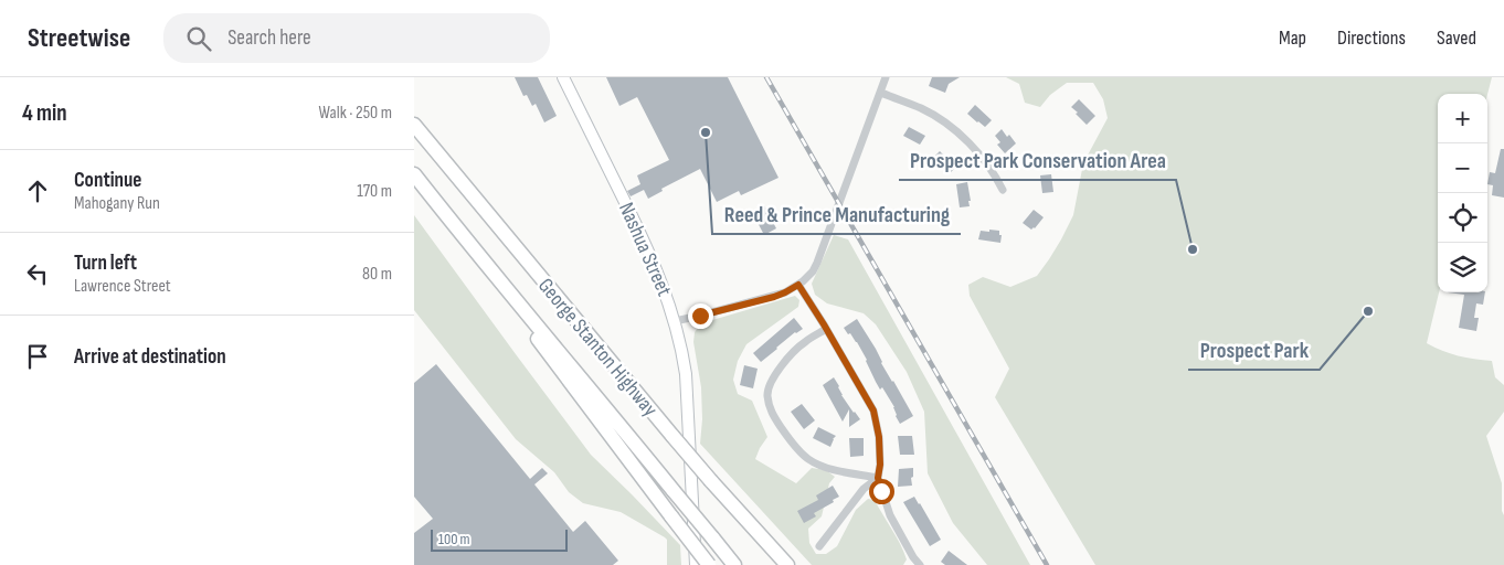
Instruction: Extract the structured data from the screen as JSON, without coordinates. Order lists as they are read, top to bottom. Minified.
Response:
{"streets":{"highway":["George Stanton Highway"],"main road":["Nashua Street"]},"places":["Reed & Prince Manufacturing","Prospect Park Conservation Area","Prospect Park"],"scale_bar":"100 m","page":{"header":"Streetwise","search":"Search here","nav":["Map","Directions","Saved"],"heading":["4 min","Walk · 250 m"],"map_buttons":["+","−"],"list":[["Continue","Mahogany Run","170 m"],["Turn left","Lawrence Street","80 m"],"Arrive at destination"],"scale":"100 m"}}
